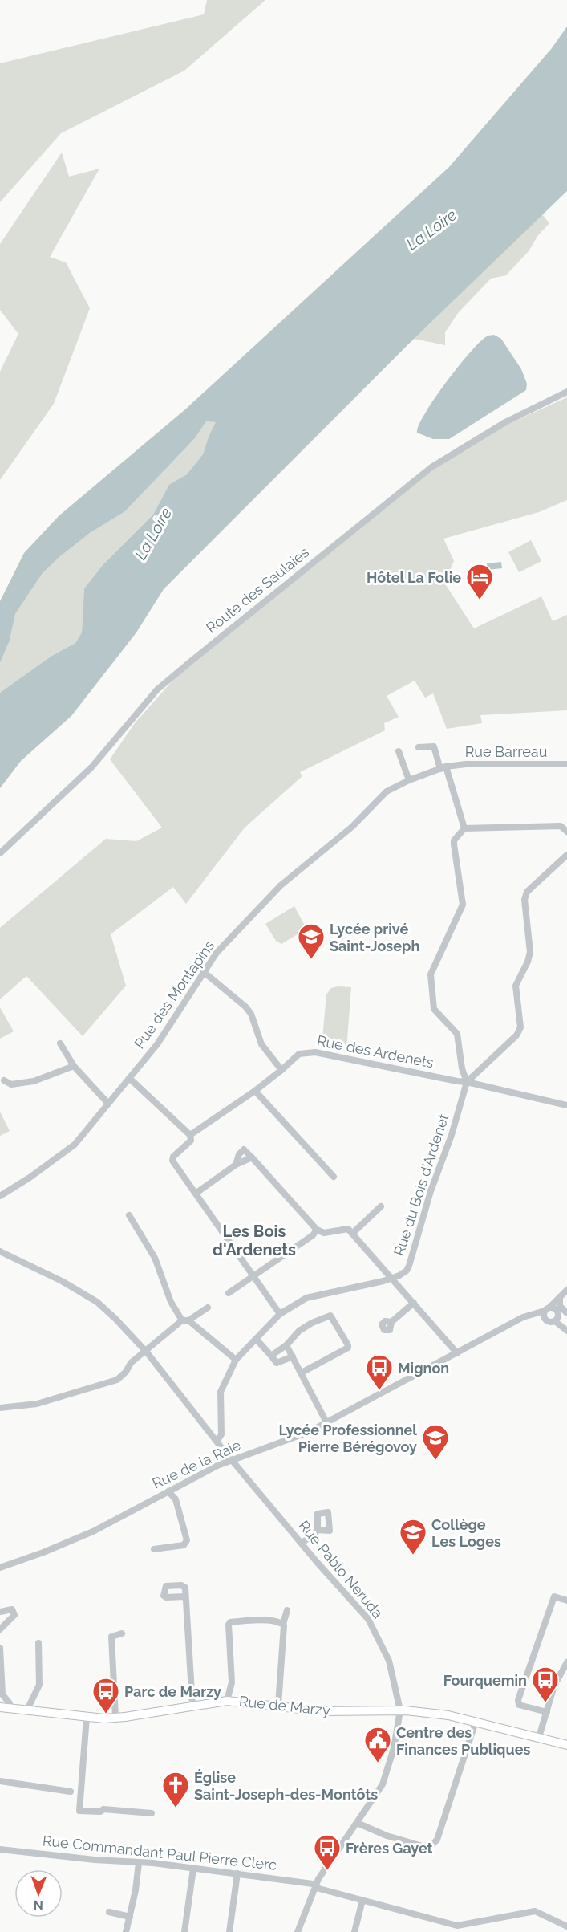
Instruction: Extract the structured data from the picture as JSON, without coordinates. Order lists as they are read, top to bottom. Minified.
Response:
{"streets":{"main road":["Rue de Marzy"],"street":["Route des Saulaies","Rue Barreau","Rue des Montapins","Rue des Ardenets","Rue du Bois d'Ardenet","Rue de la Raie","Rue Pablo Neruda","Rue Commandant Paul Pierre Clerc"]},"crossings":[["Rue Barreau","Rue des Montapins"],["Rue des Ardenets","Rue du Bois d'Ardenet"],["Rue du Bois d'Ardenet","Rue Pablo Neruda"],["Rue de la Raie","Rue Pablo Neruda"],["Rue Pablo Neruda","Rue de Marzy"]],"districts":["Les Bois d'Ardenets"],"water":["La Loire"],"places":{"hotel":["Hôtel La Folie"],"school or university":["Lycée privé Saint-Joseph","Lycée Professionnel Pierre Bérégovoy","Collège Les Loges"],"bus stop":["Mignon","Fourquemin","Parc de Marzy","Frères Gayet"],"public building":["Centre des Finances Publiques"],"church":["Église Saint-Joseph-des-Montôts"]},"north":"bottom"}
